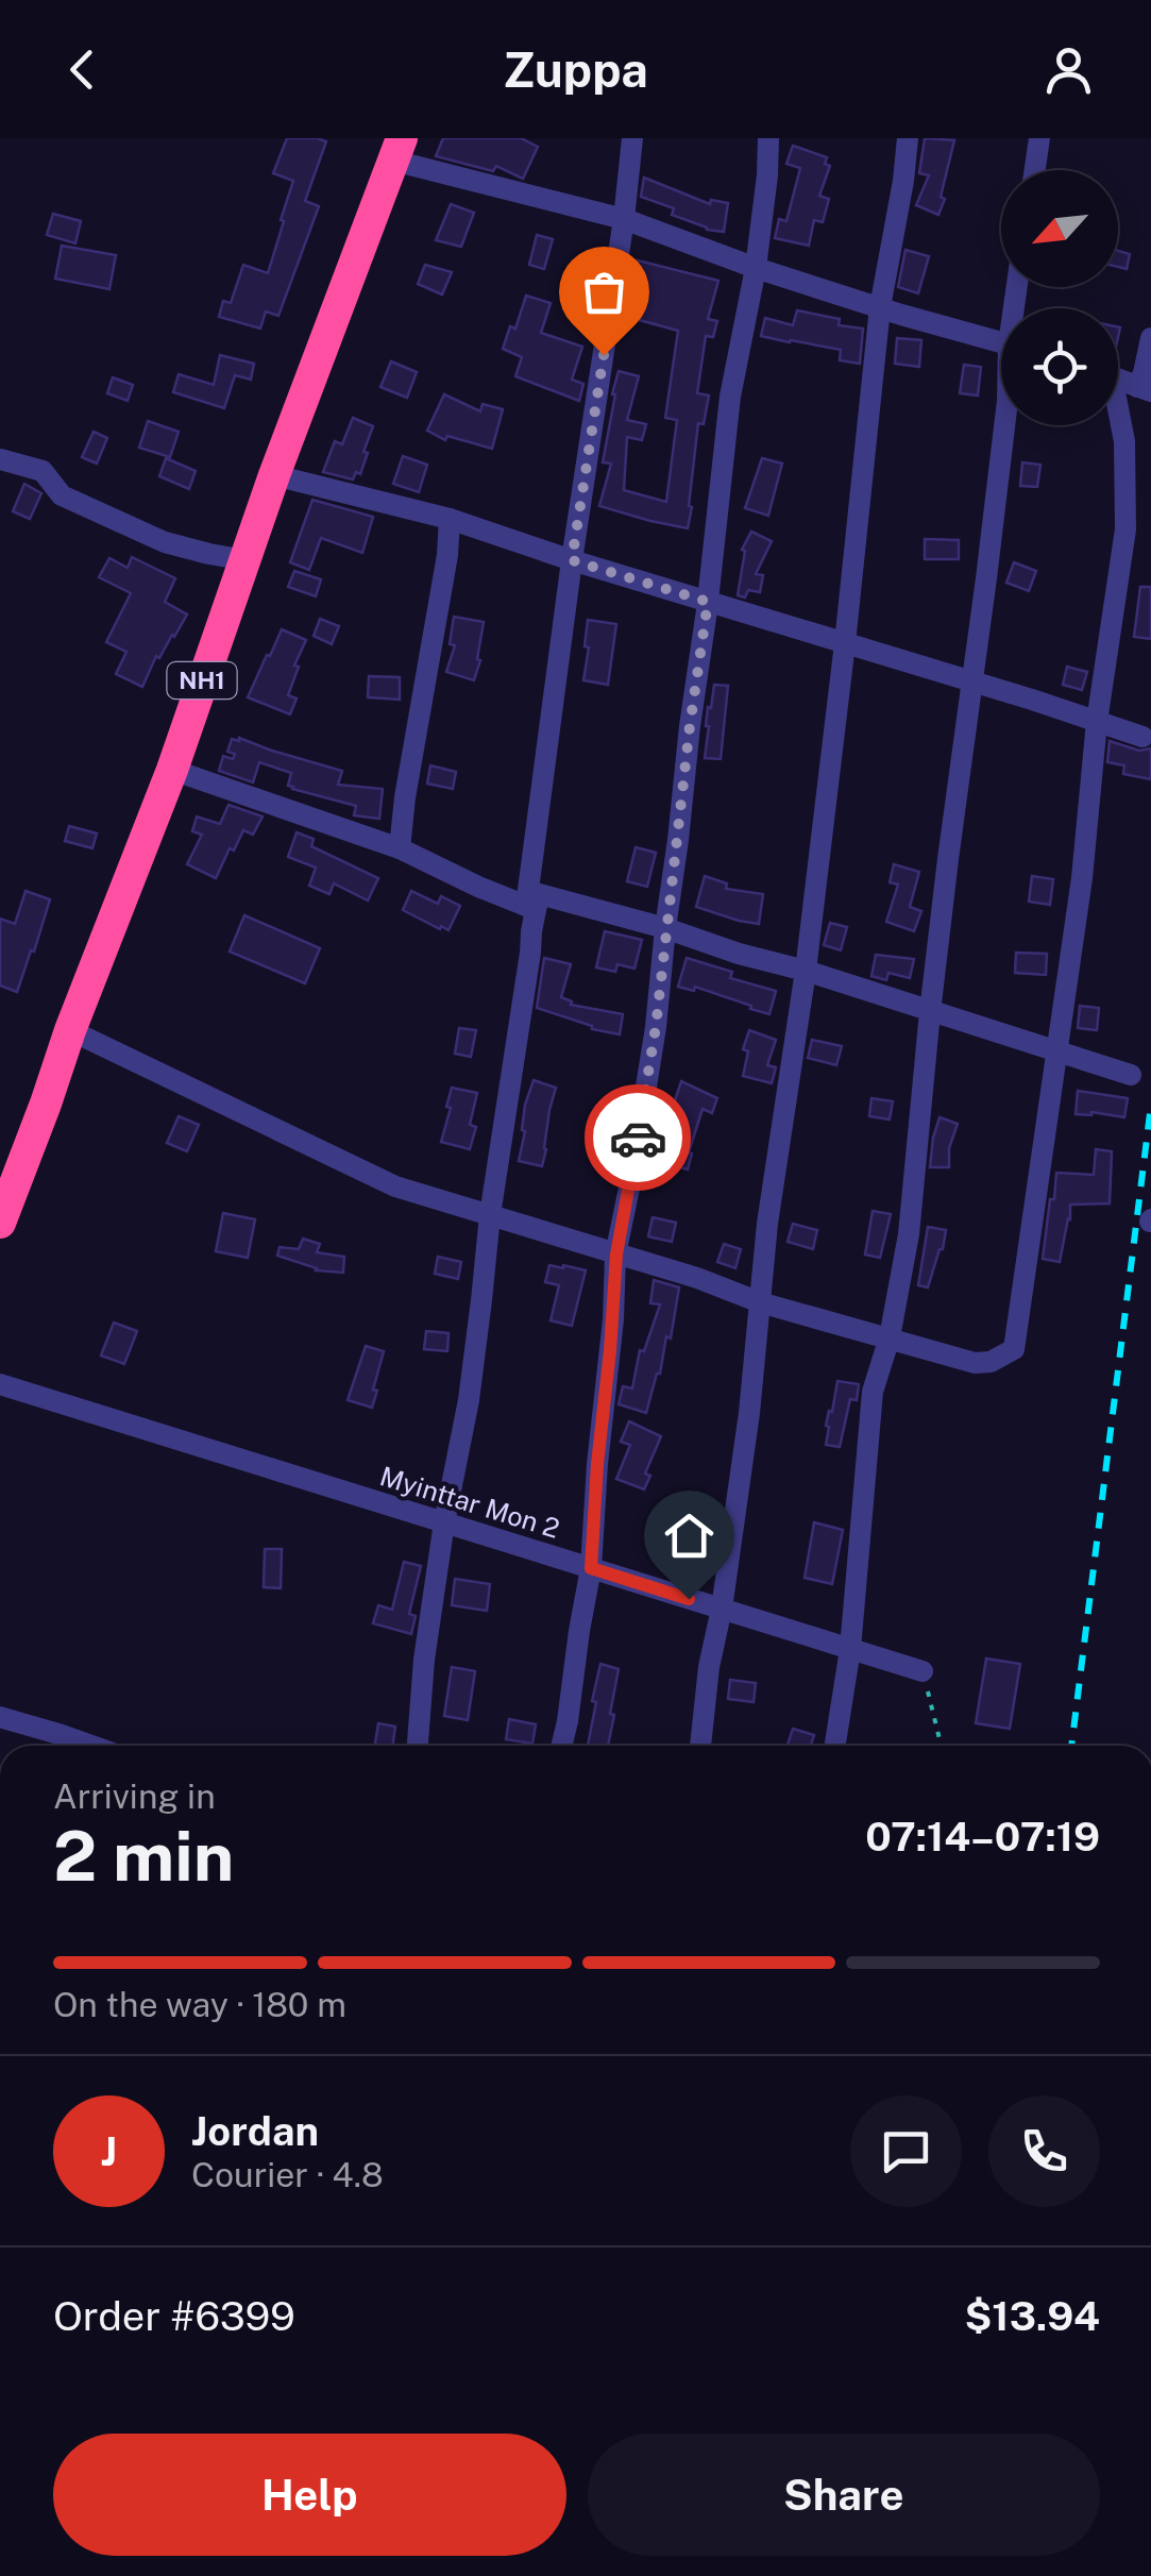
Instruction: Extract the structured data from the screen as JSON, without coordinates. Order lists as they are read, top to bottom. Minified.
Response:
{"streets":{"highway":["NH1"],"street":["Myinttar Mon 2"]},"north":"bottom left","page":{"header":"Zuppa","heading":["2 min","Arriving in","07:14–07:19"],"panel":["Jordan","Courier · 4.8","Order #6399","$13.94"],"bar":"On the way · 180 m","round":"J","buttons":["Help","Share"]}}
